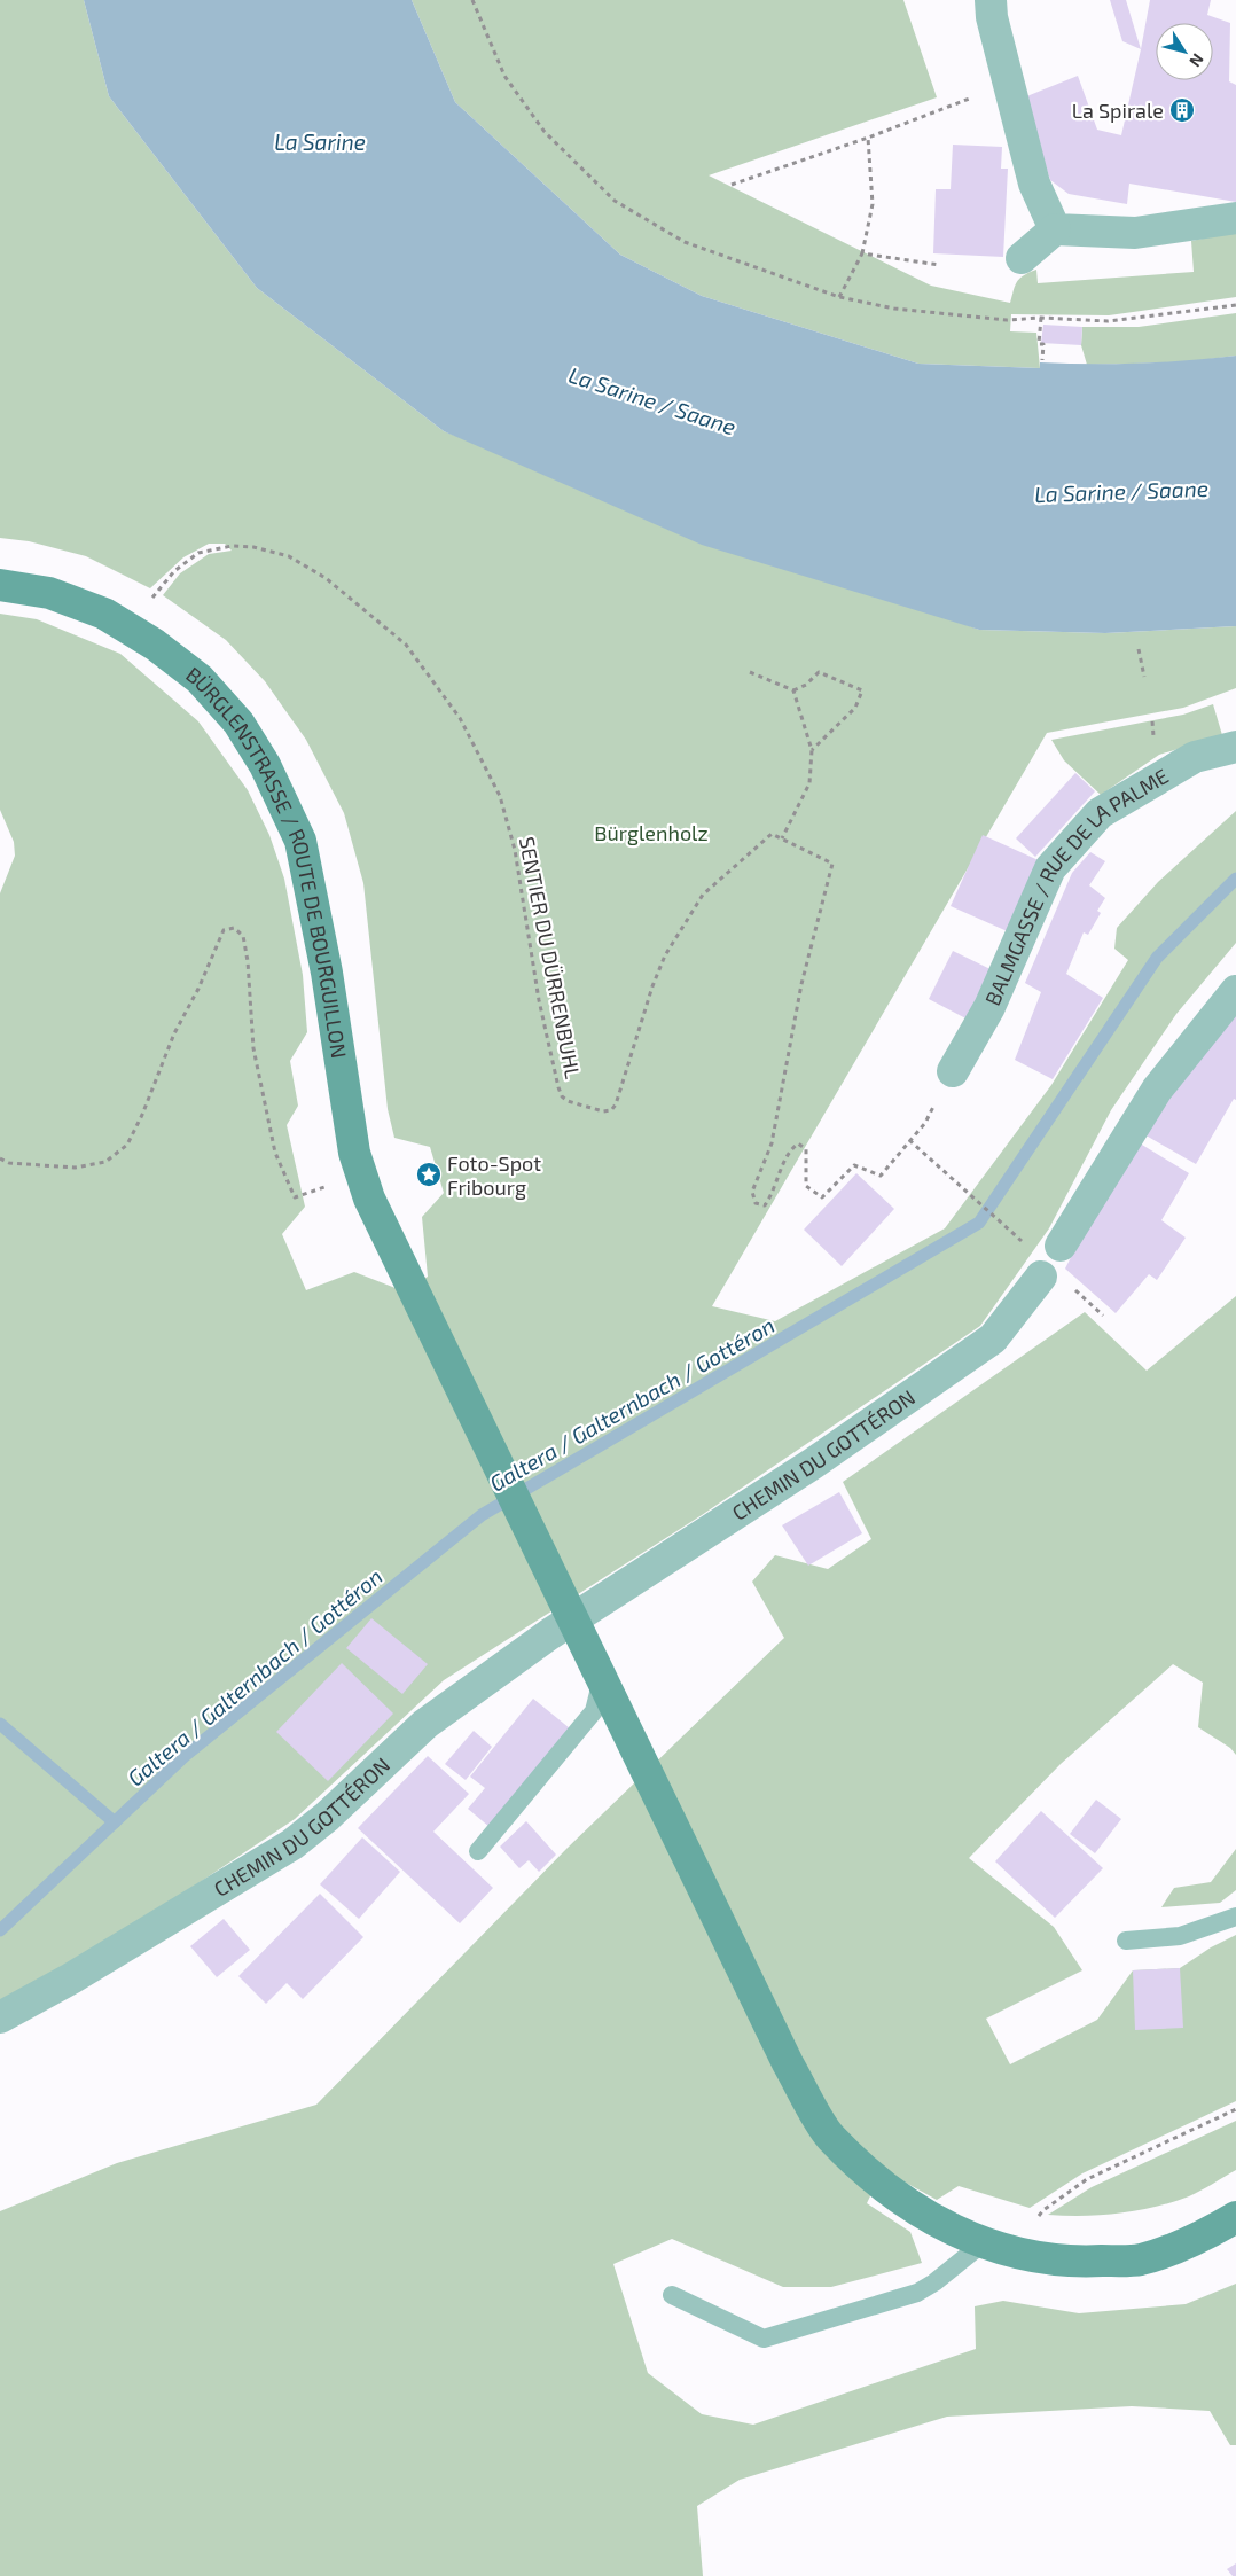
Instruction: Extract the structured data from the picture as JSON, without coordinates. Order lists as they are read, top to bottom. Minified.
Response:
{"streets":{"main road":["BÜRGLENSTRASSE / ROUTE DE BOURGUILLON"],"street":["BALMGASSE / RUE DE LA PALME","CHEMIN DU GOTTÉRON"],"path":["SENTIER DU DÜRRENBUHL"]},"water":["La Sarine","La Sarine / Saane","Galtera / Galternbach / Gottéron"],"parks":["Bürglenholz"],"places":{"building":["La Spirale"],"place":["Foto-Spot Fribourg"]},"north":"bottom right"}
